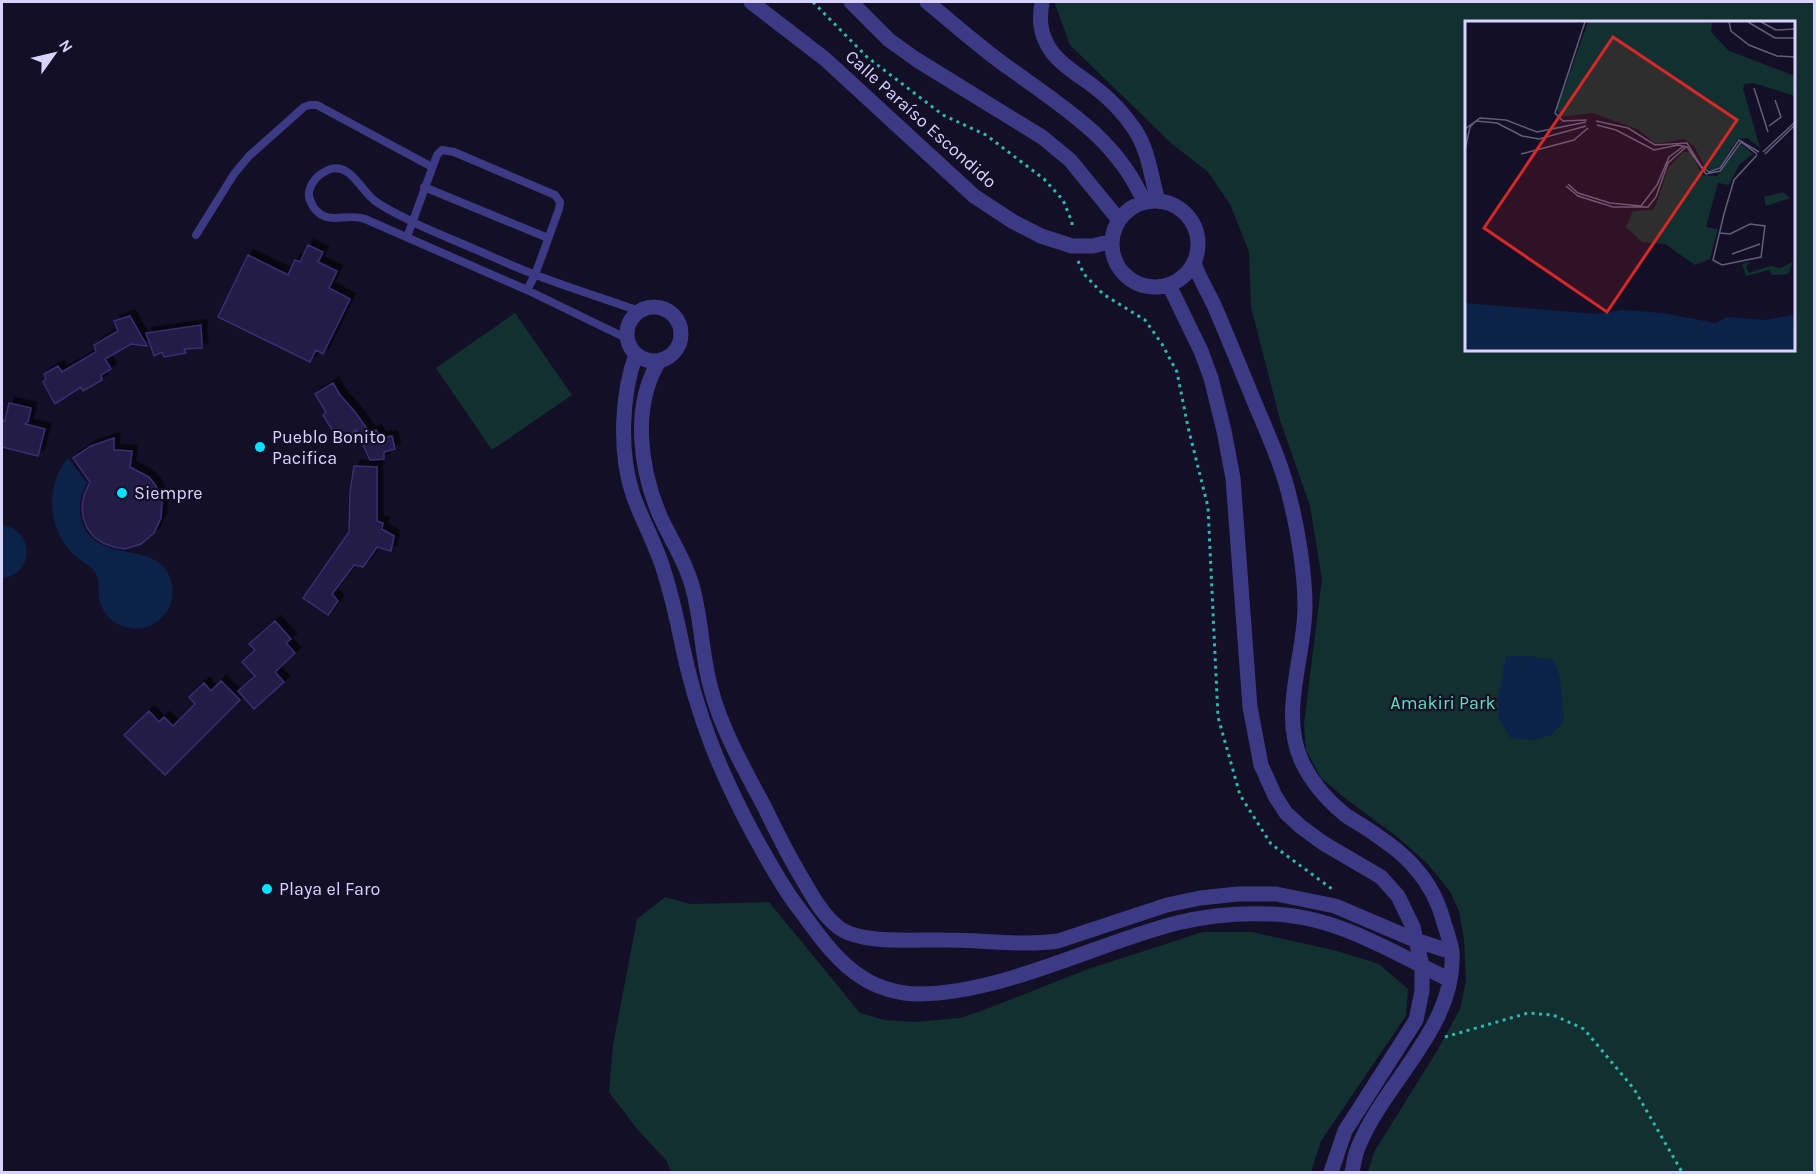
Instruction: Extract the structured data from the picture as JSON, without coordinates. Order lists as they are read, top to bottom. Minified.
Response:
{"streets":{"street":["Calle Paraíso Escondido"]},"parks":["Amakiri Park"],"places":["Pueblo Bonito Pacifica","Siempre","Playa el Faro"],"north":"top right"}
